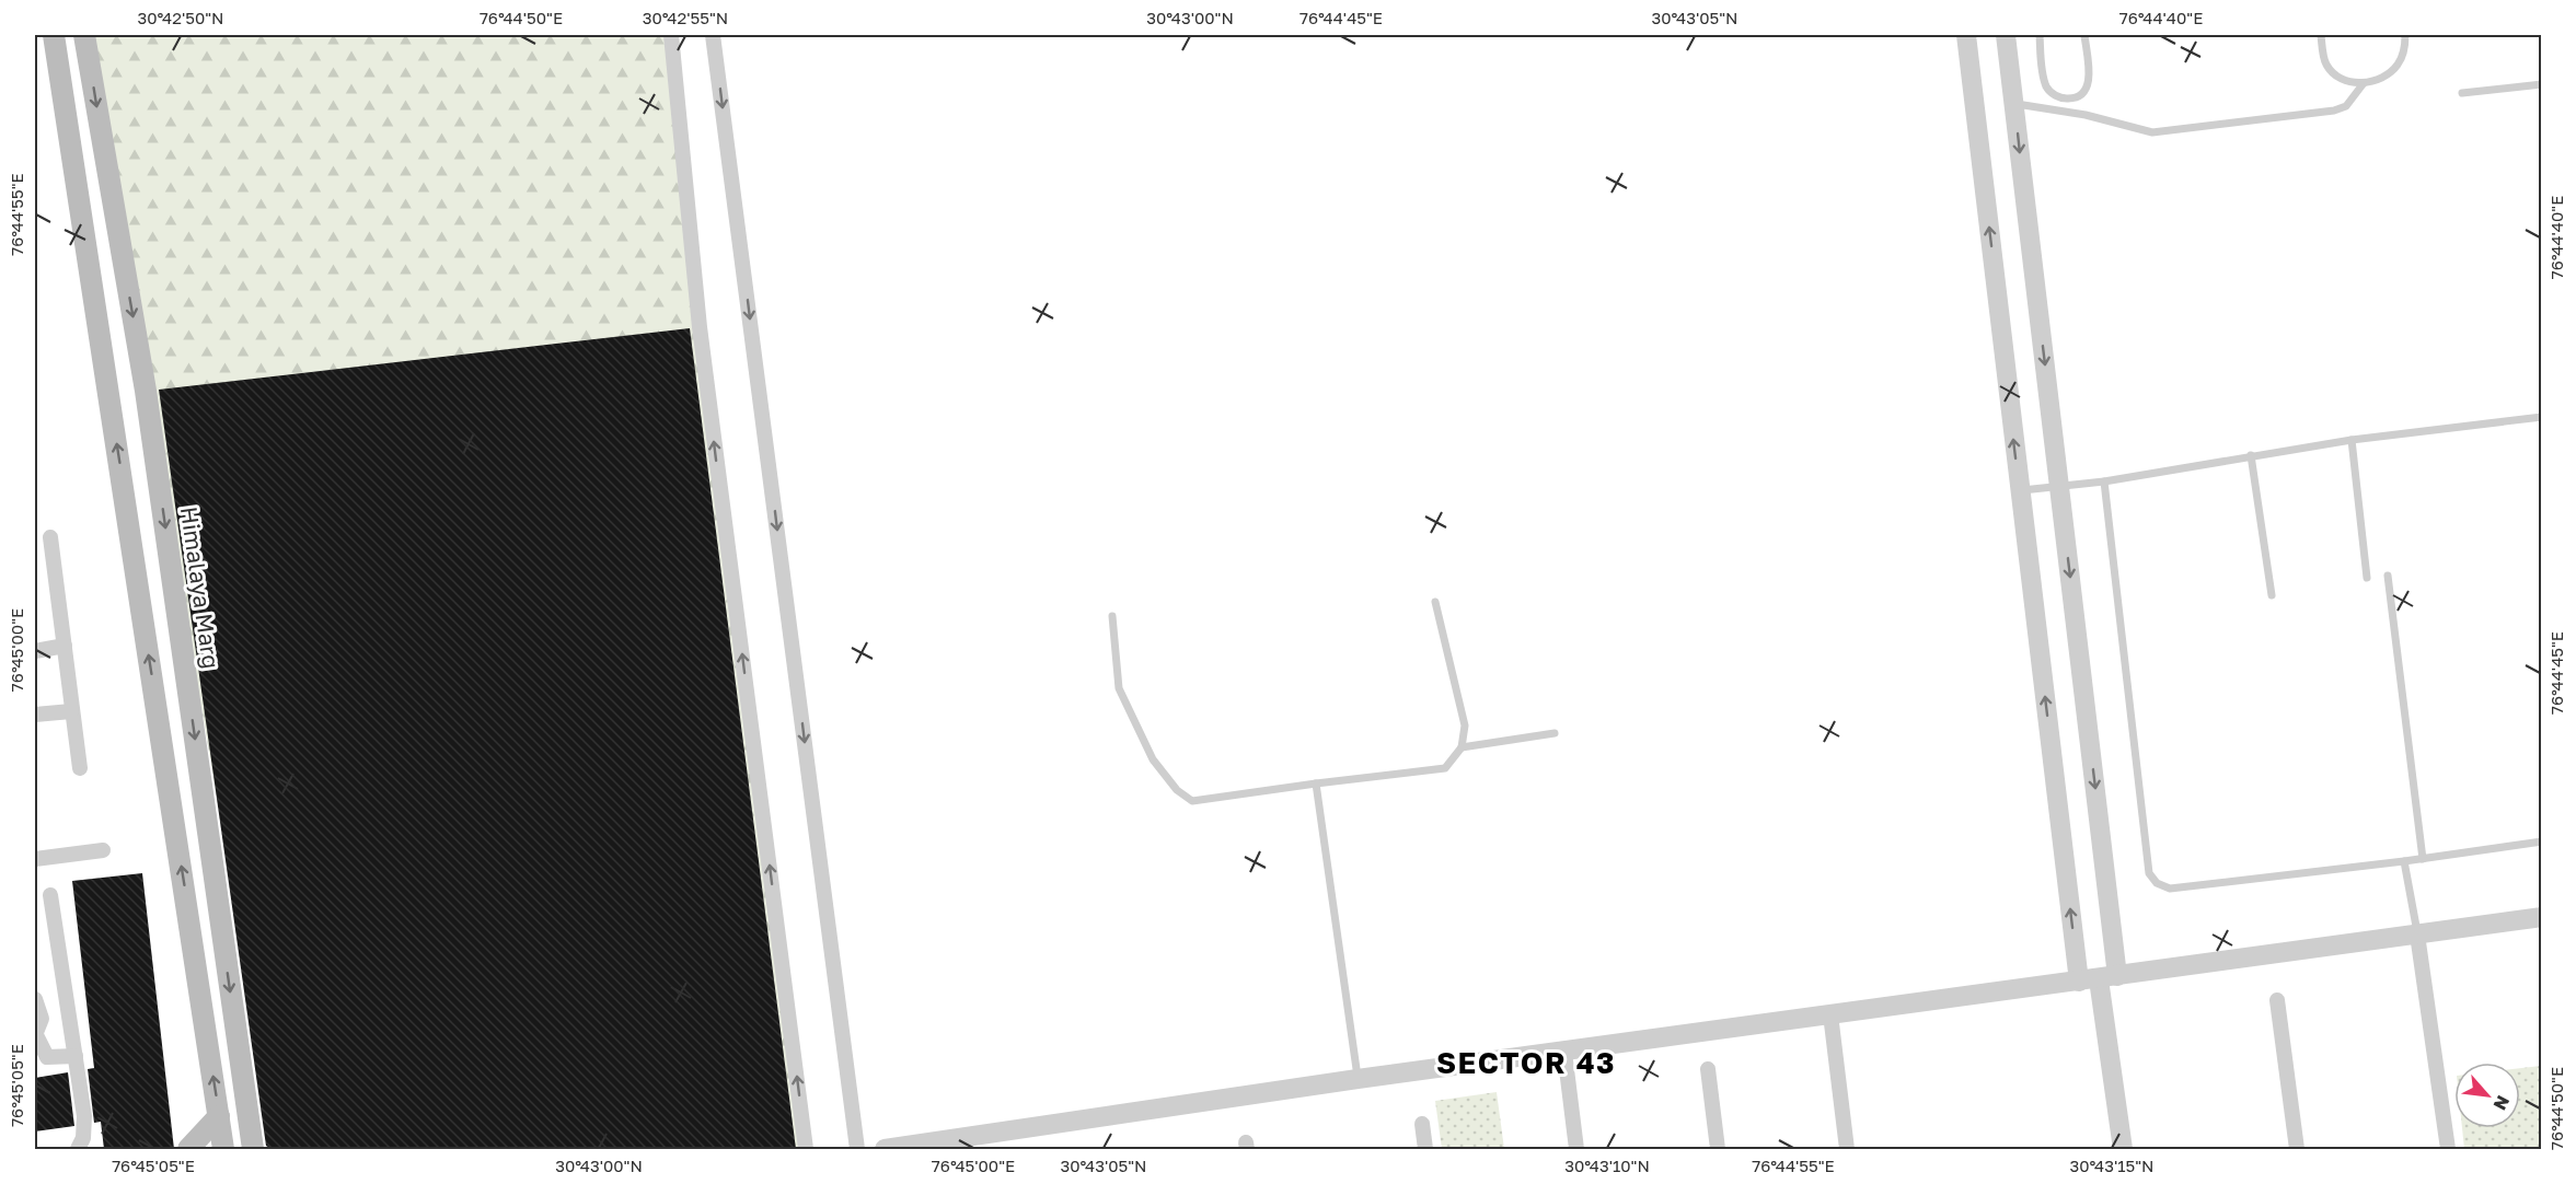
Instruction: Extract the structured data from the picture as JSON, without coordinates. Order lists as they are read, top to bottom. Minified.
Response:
{"streets":{"main road":["Himalaya Marg"]},"districts":["SECTOR 43"],"north":"bottom right","coordinates":["30°42'50\"N","76°44'50\"E","30°42'55\"N","30°43'00\"N","76°44'45\"E","30°43'05\"N","76°44'40\"E","76°44'55\"E","76°45'00\"E","76°45'05\"E","30°43'10\"N","30°43'15\"N"]}
